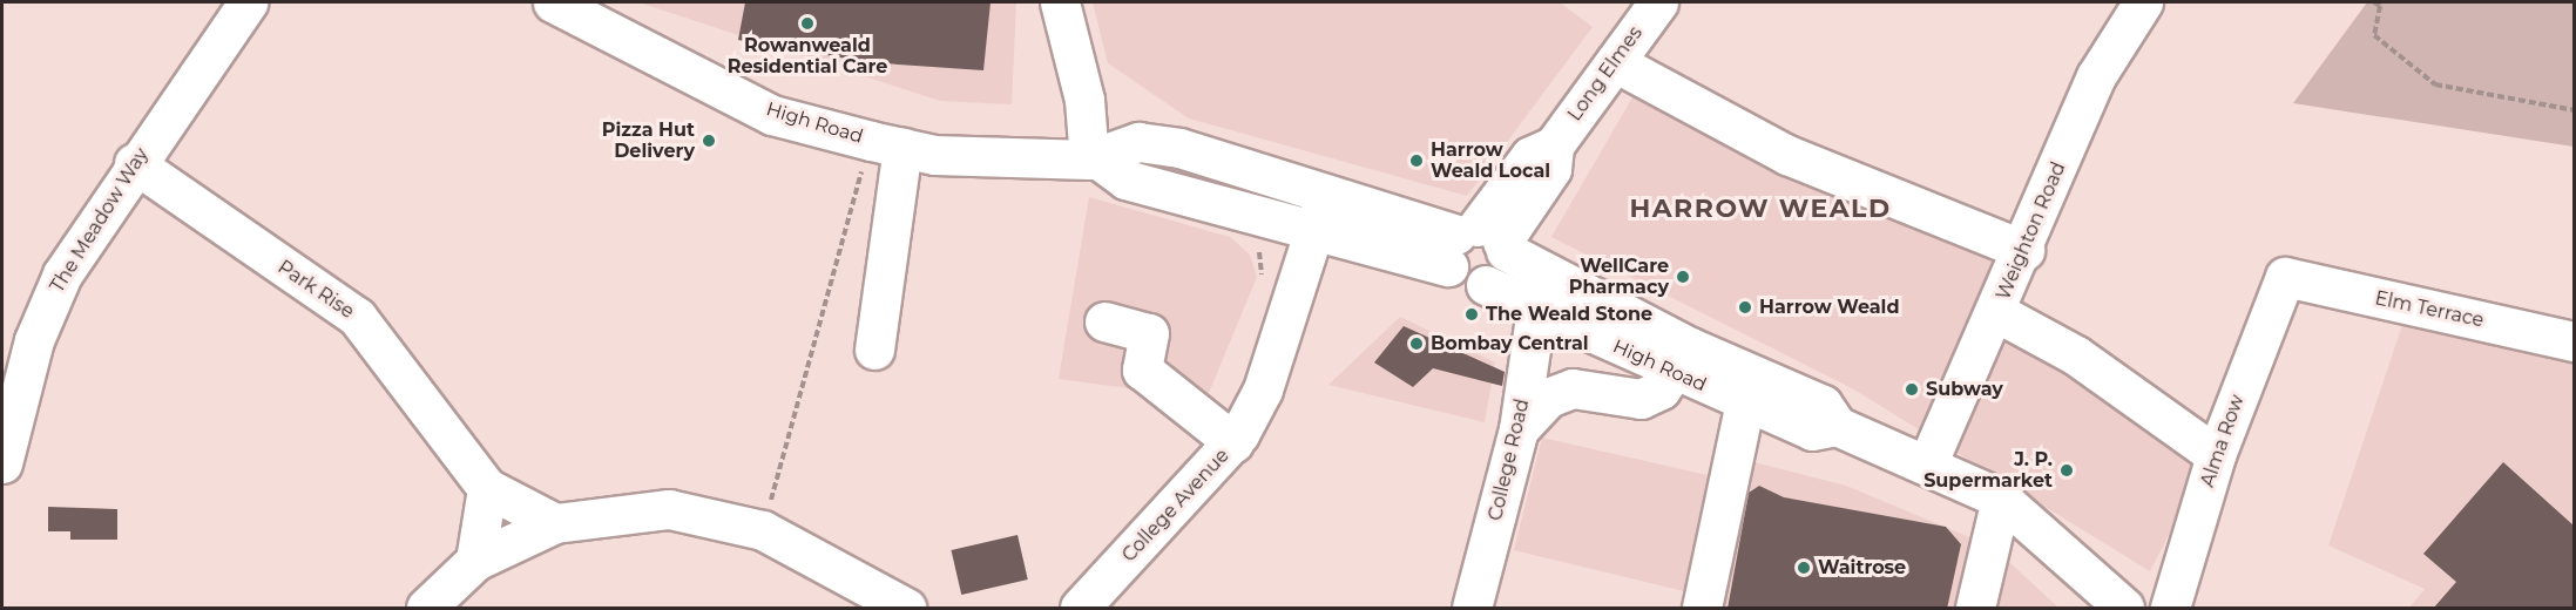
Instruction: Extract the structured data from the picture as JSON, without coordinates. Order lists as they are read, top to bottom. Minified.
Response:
{"streets":{"street":["Long Elmes","High Road","The Meadow Way","Weighton Road","Park Rise","Elm Terrace","Alma Row","College Road","College Avenue"]},"crossings":[["Long Elmes","High Road"],["High Road","Weighton Road"],["High Road","College Road"],["High Road","College Avenue"],["The Meadow Way","Park Rise"],["Elm Terrace","Alma Row"]],"districts":["HARROW WEALD"],"places":["Rowanweald Residential Care","Pizza Hut Delivery","Harrow Weald Local","WellCare Pharmacy","Harrow Weald","The Weald Stone","Bombay Central","Subway","J. P. Supermarket","Waitrose"]}
